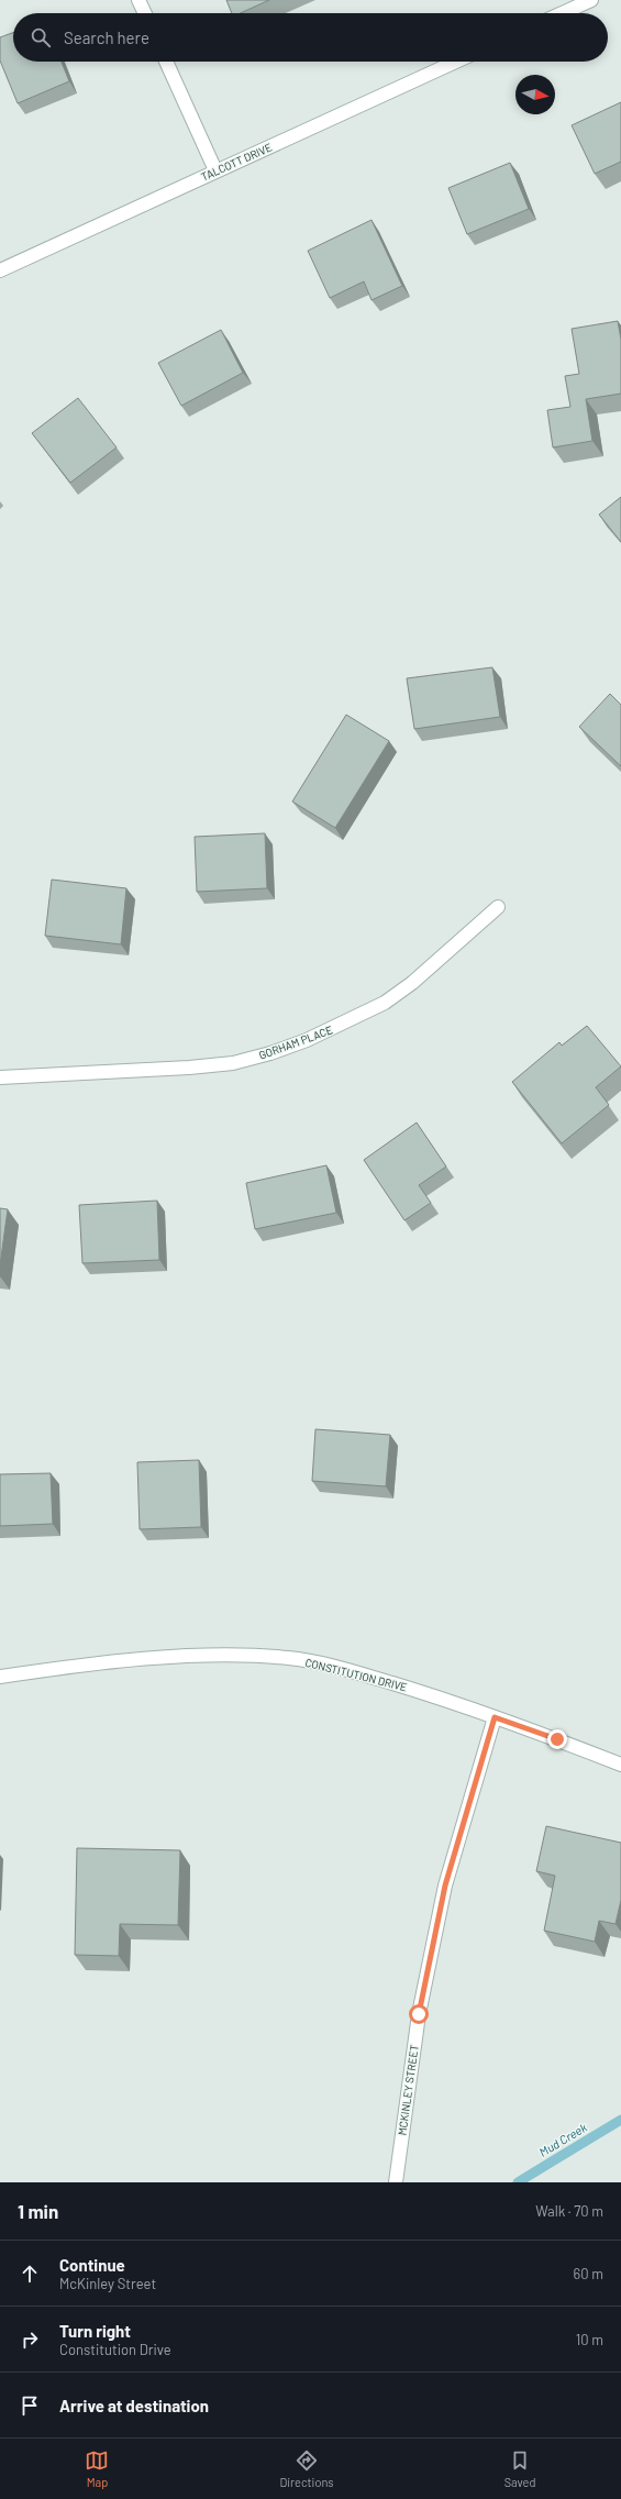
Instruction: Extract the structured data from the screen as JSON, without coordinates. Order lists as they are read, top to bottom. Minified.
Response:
{"streets":{"street":["TALCOTT DRIVE","GORHAM PLACE","CONSTITUTION DRIVE","MCKINLEY STREET"]},"crossings":[["CONSTITUTION DRIVE","MCKINLEY STREET"]],"water":["Mud Creek"],"north":"right","page":{"search":"Search here","heading":["1 min","Walk · 70 m"],"list":[["Continue","McKinley Street","60 m"],["Turn right","Constitution Drive","10 m"],"Arrive at destination"],"nav":["Map","Directions","Saved"]}}
